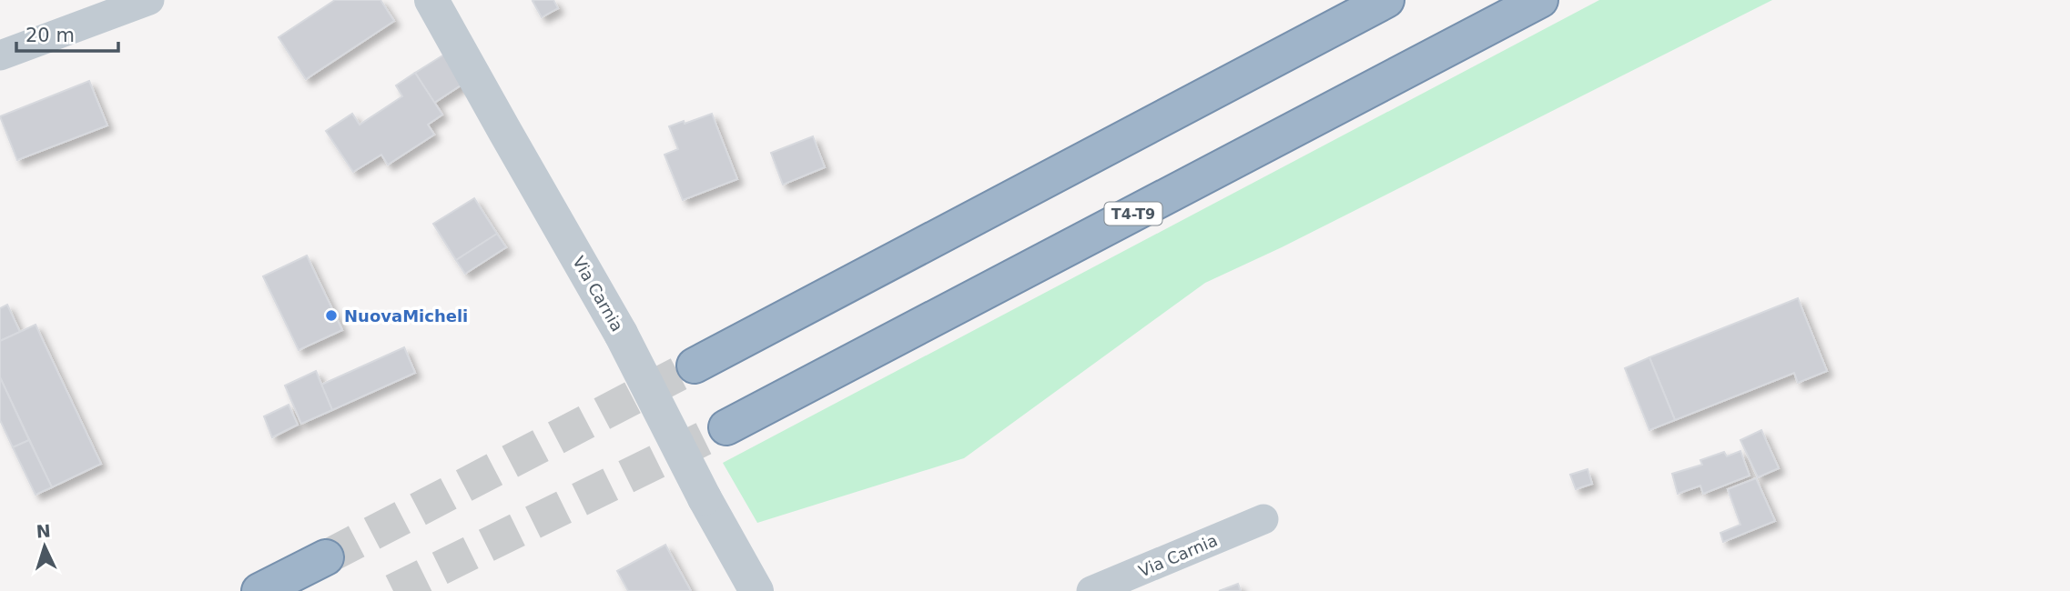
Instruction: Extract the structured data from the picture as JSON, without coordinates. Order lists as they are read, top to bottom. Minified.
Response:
{"streets":{"highway":["T4-T9"],"street":["Via Carnia"]},"places":["NuovaMicheli"],"scale_bar":"20 m","north":"top"}
